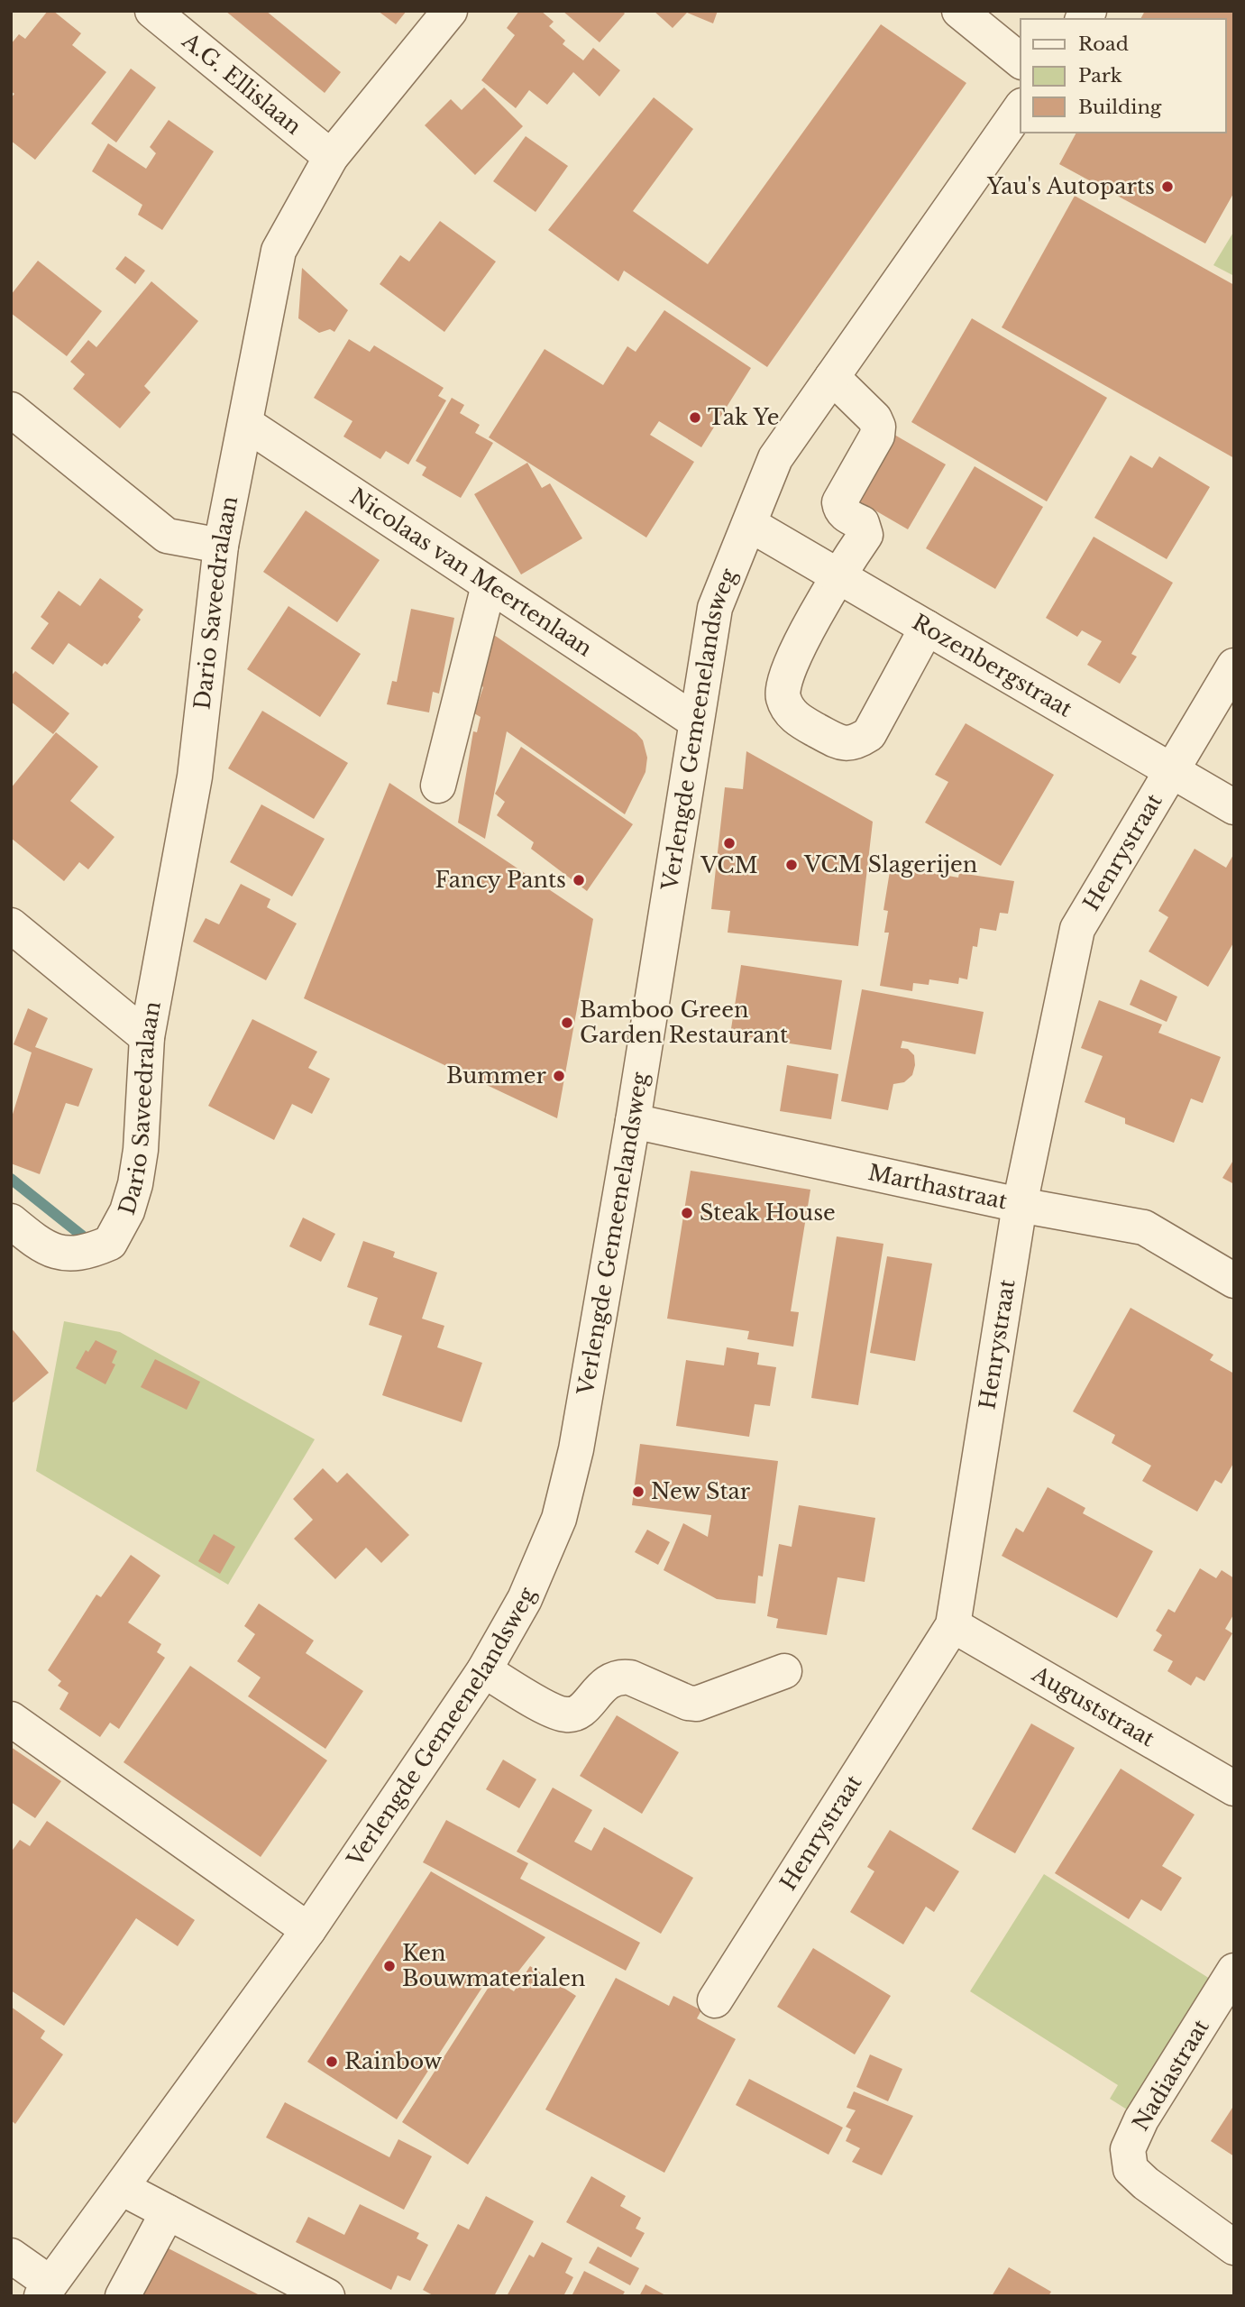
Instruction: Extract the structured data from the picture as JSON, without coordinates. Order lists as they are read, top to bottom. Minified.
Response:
{"streets":{"street":["A.G. Ellislaan","Nicolaas van Meertenlaan","Dario Saveedralaan","Rozenbergstraat","Verlengde Gemeenelandsweg","Henrystraat","Marthastraat","Auguststraat","Nadiastraat"]},"crossings":[["A.G. Ellislaan","Dario Saveedralaan"],["Nicolaas van Meertenlaan","Dario Saveedralaan"],["Nicolaas van Meertenlaan","Verlengde Gemeenelandsweg"],["Rozenbergstraat","Verlengde Gemeenelandsweg"],["Rozenbergstraat","Henrystraat"],["Verlengde Gemeenelandsweg","Marthastraat"],["Henrystraat","Marthastraat"],["Henrystraat","Auguststraat"]],"places":["Yau's Autoparts","Tak Ye","VCM","VCM Slagerijen","Fancy Pants","Bamboo Green Garden Restaurant","Bummer","Steak House","New Star","Ken Bouwmaterialen","Rainbow"],"legend":["Road","Park","Building"]}
